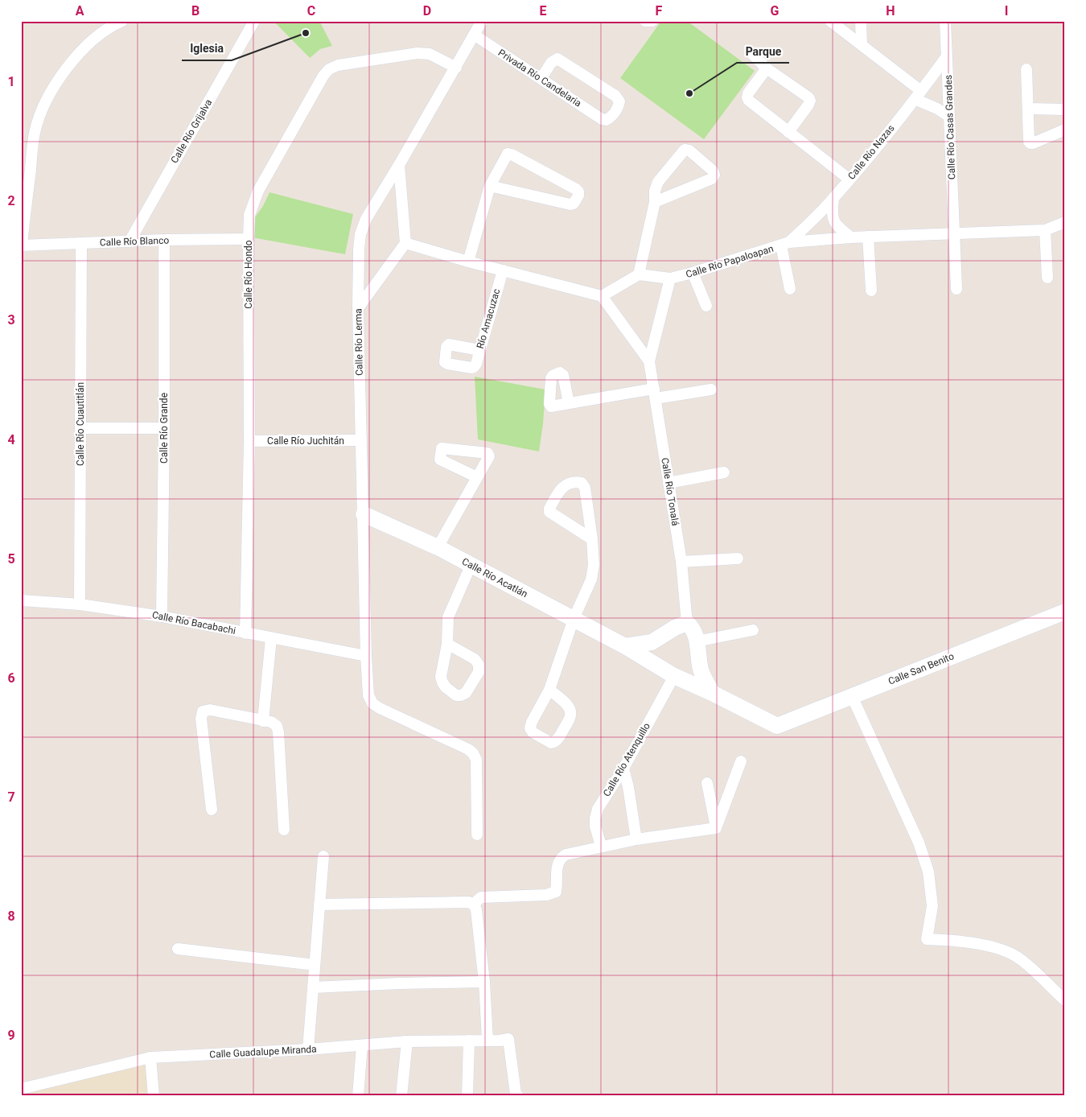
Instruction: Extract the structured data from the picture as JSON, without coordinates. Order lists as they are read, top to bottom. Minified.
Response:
{"streets":{"street":["Privada Río Candelaria","Calle Río Casas Grandes","Calle Río Grijalva","Calle Río Nazas","Calle Río Blanco","Calle Río Papaloapan","Calle Río Hondo","Río Amacuzac","Calle Río Lerma","Calle Río Cuautitlán","Calle Río Grande","Calle Río Juchitán","Calle Río Tonalá","Calle Río Acatlán","Calle Río Bacabachi","Calle San Benito","Calle Río Atenquillo","Calle Guadalupe Miranda"]},"crossings":[["Privada Río Candelaria","Calle Río Lerma"],["Calle Río Casas Grandes","Calle Río Nazas"],["Calle Río Casas Grandes","Calle Río Papaloapan"],["Calle Río Grijalva","Calle Río Blanco"],["Calle Río Nazas","Calle Río Papaloapan"],["Calle Río Blanco","Calle Río Hondo"],["Calle Río Blanco","Calle Río Cuautitlán"],["Calle Río Blanco","Calle Río Grande"],["Calle Río Papaloapan","Calle Río Tonalá"],["Calle Río Hondo","Calle Río Lerma"],["Calle Río Hondo","Calle Río Juchitán"],["Calle Río Hondo","Calle Río Bacabachi"],["Calle Río Lerma","Calle Río Juchitán"],["Calle Río Lerma","Calle Río Acatlán"],["Calle Río Lerma","Calle Río Bacabachi"],["Calle Río Cuautitlán","Calle Río Bacabachi"],["Calle Río Grande","Calle Río Bacabachi"],["Calle Río Tonalá","Calle Río Acatlán"],["Calle Río Tonalá","Calle Río Atenquillo"],["Calle Río Acatlán","Calle San Benito"],["Calle Río Acatlán","Calle Río Atenquillo"]],"places":["Iglesia","Parque"],"grid":{"columns":["A","B","C","D","E","F","G","H","I"],"rows":["1","2","3","4","5","6","7","8","9"]}}
